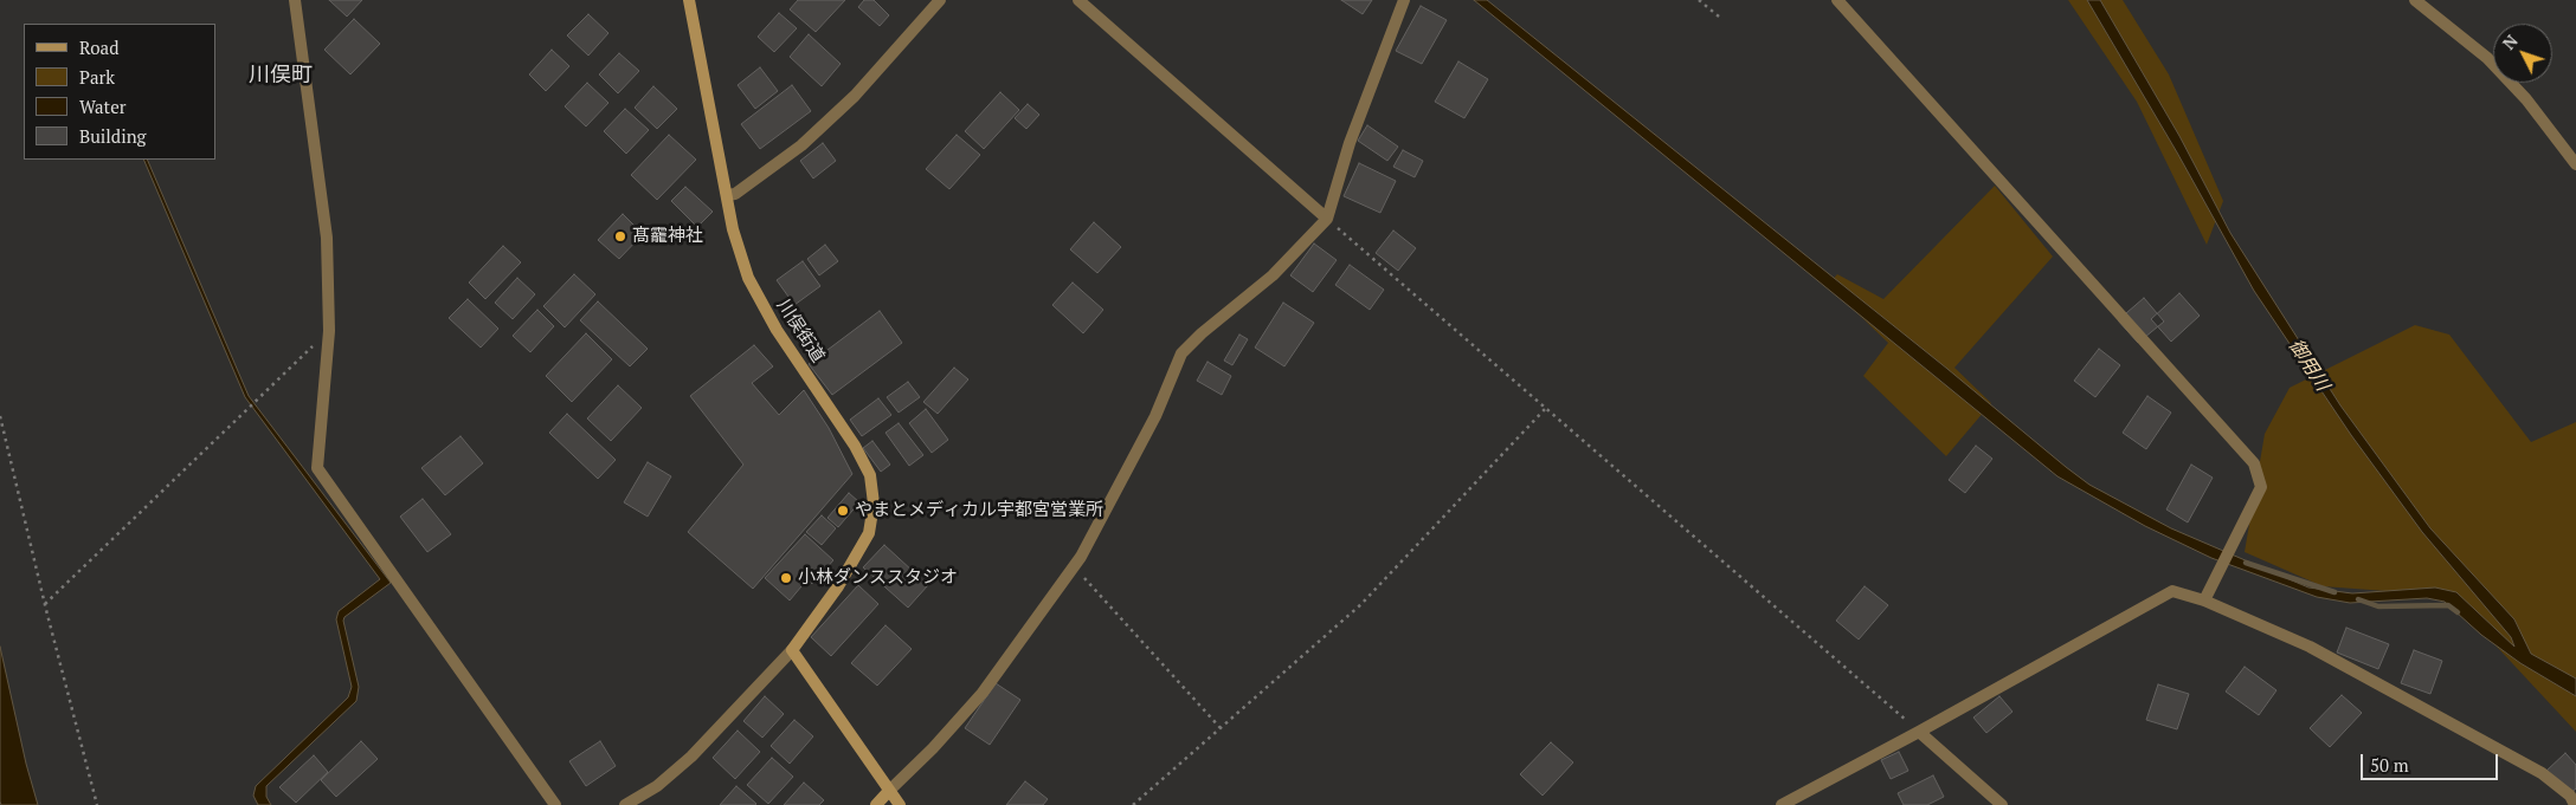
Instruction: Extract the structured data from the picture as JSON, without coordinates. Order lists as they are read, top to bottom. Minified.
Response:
{"streets":{"main road":["川俣街道"]},"districts":["川俣町"],"water":["御用川"],"places":["髙靇神社","やまとメディカル宇都宮営業所","小林ダンススタジオ"],"legend":["Road","Park","Water","Building"],"scale_bar":"50 m","north":"top left"}
